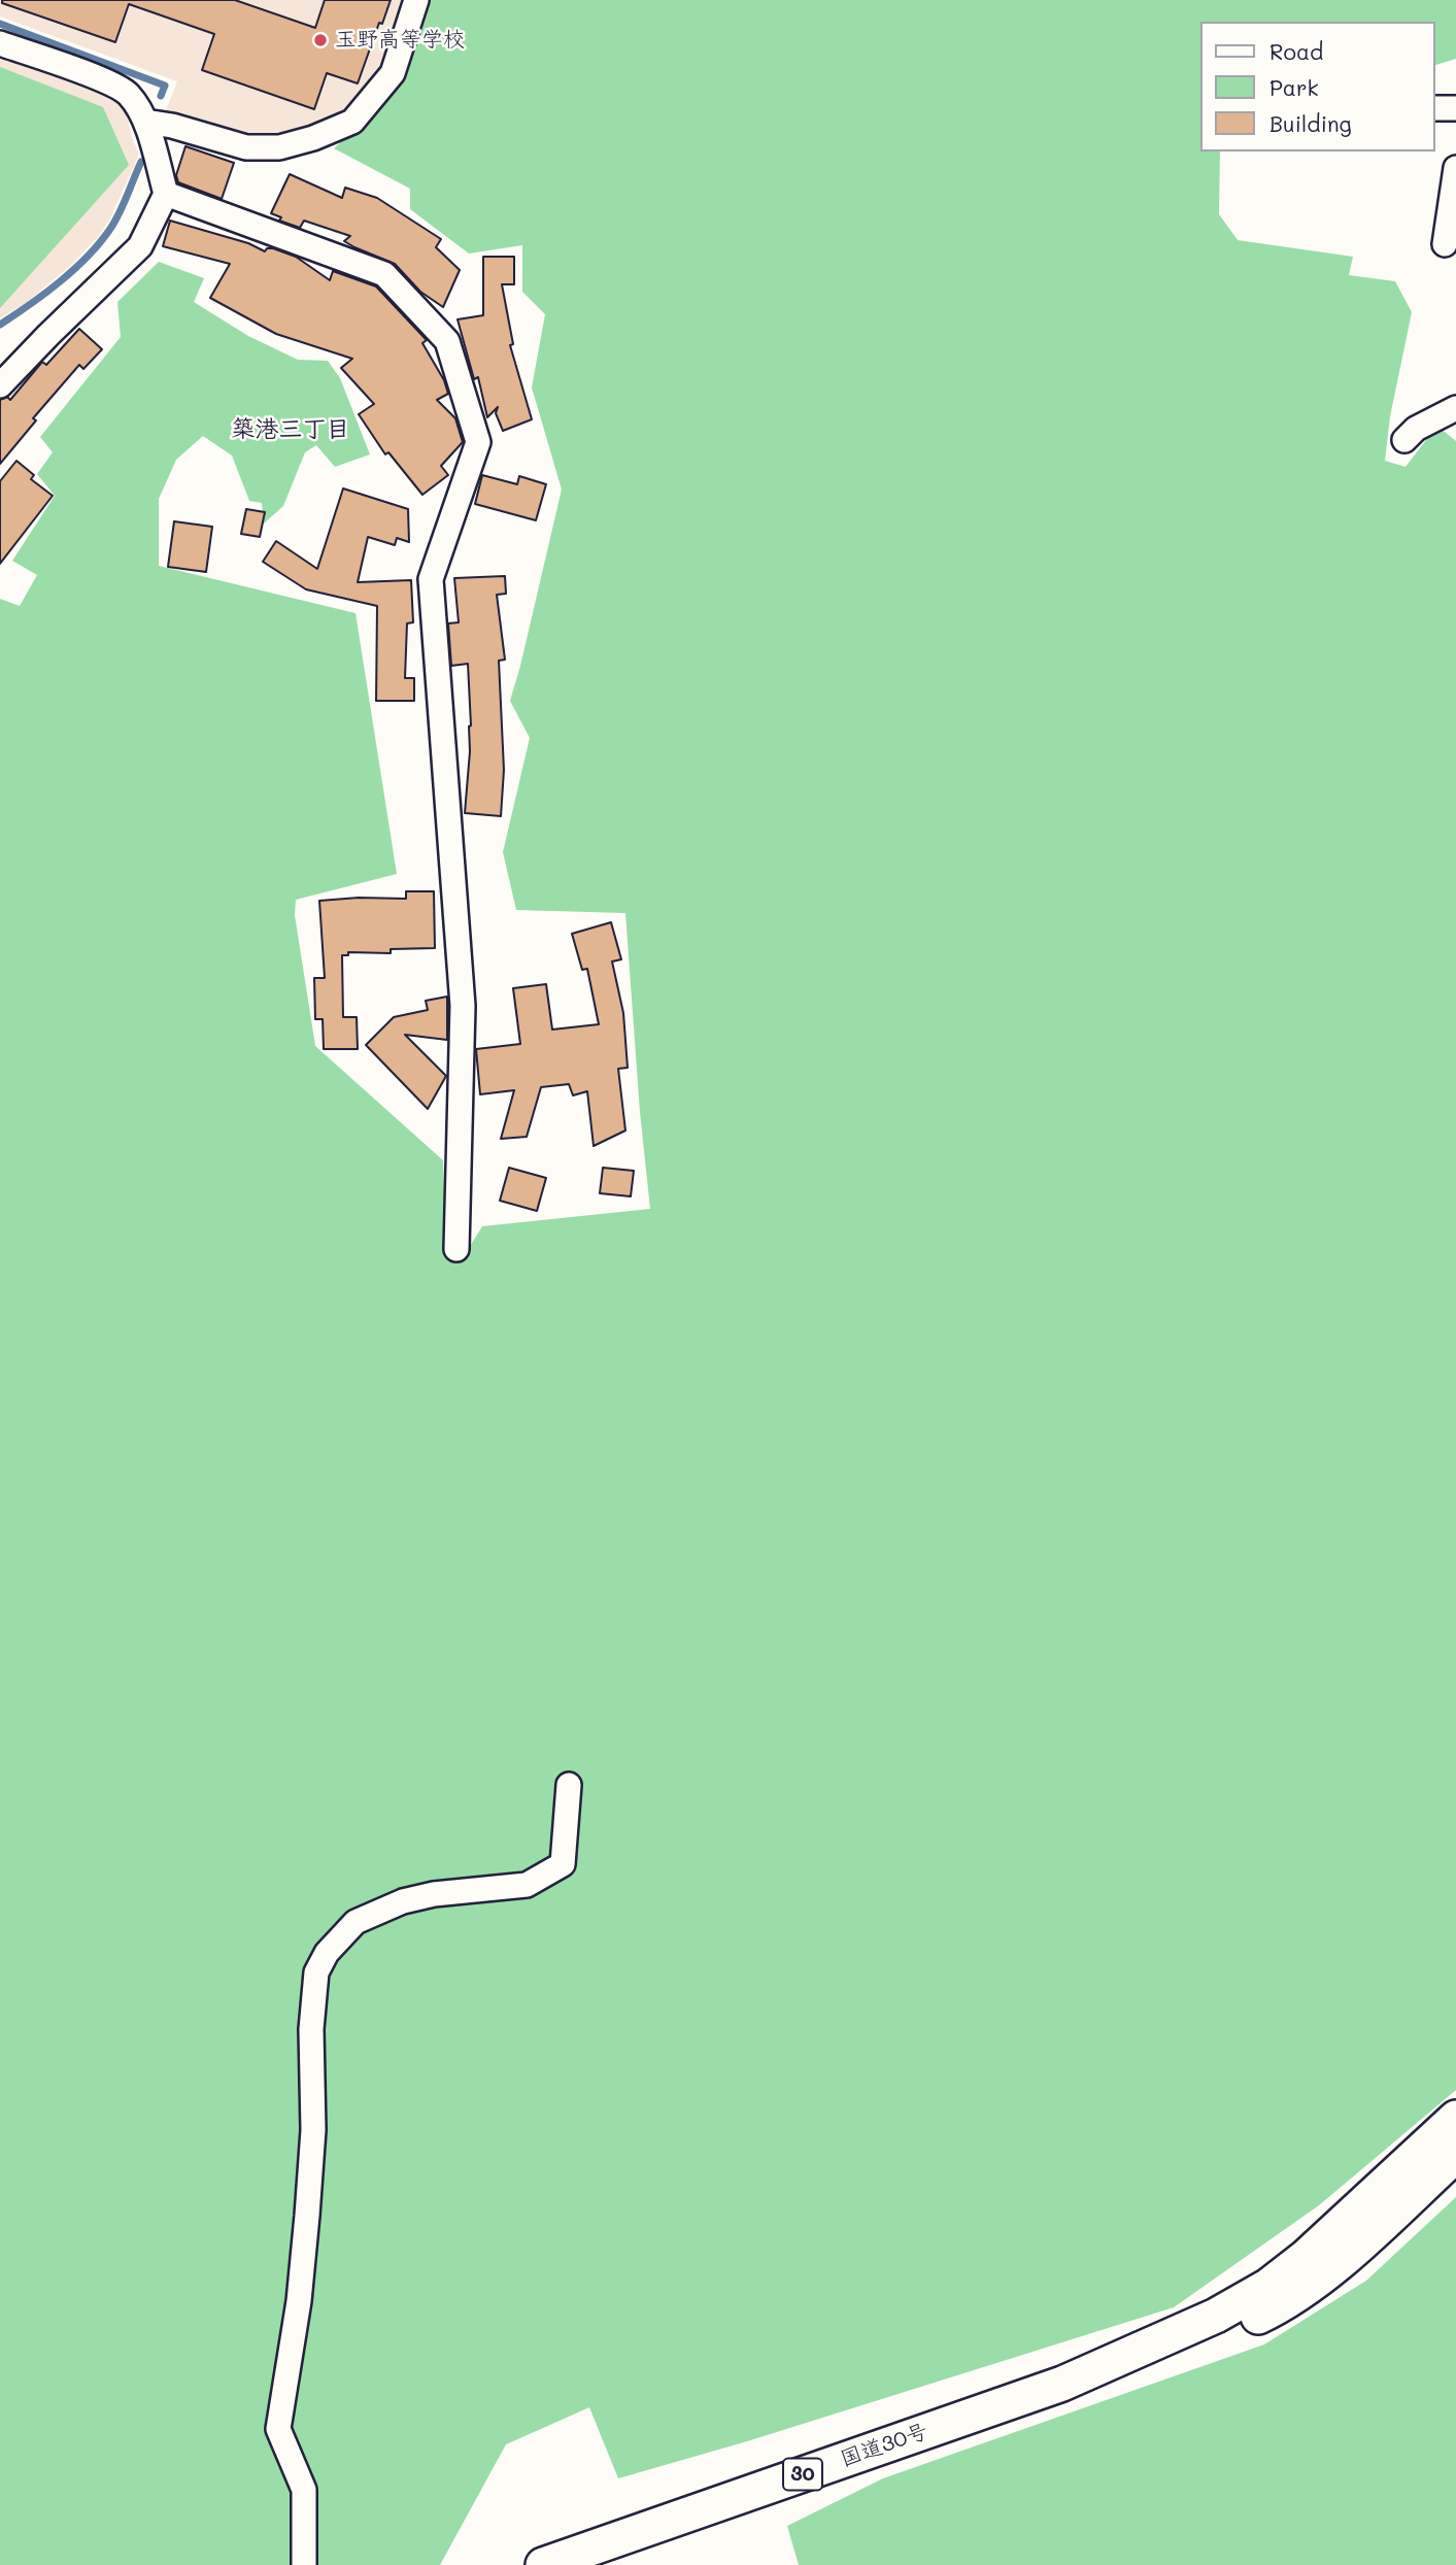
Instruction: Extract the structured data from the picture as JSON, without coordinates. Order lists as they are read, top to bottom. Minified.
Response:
{"streets":{"highway":["国道30号","30"]},"districts":["築港三丁目"],"places":["玉野高等学校"],"legend":["Road","Park","Building"]}
